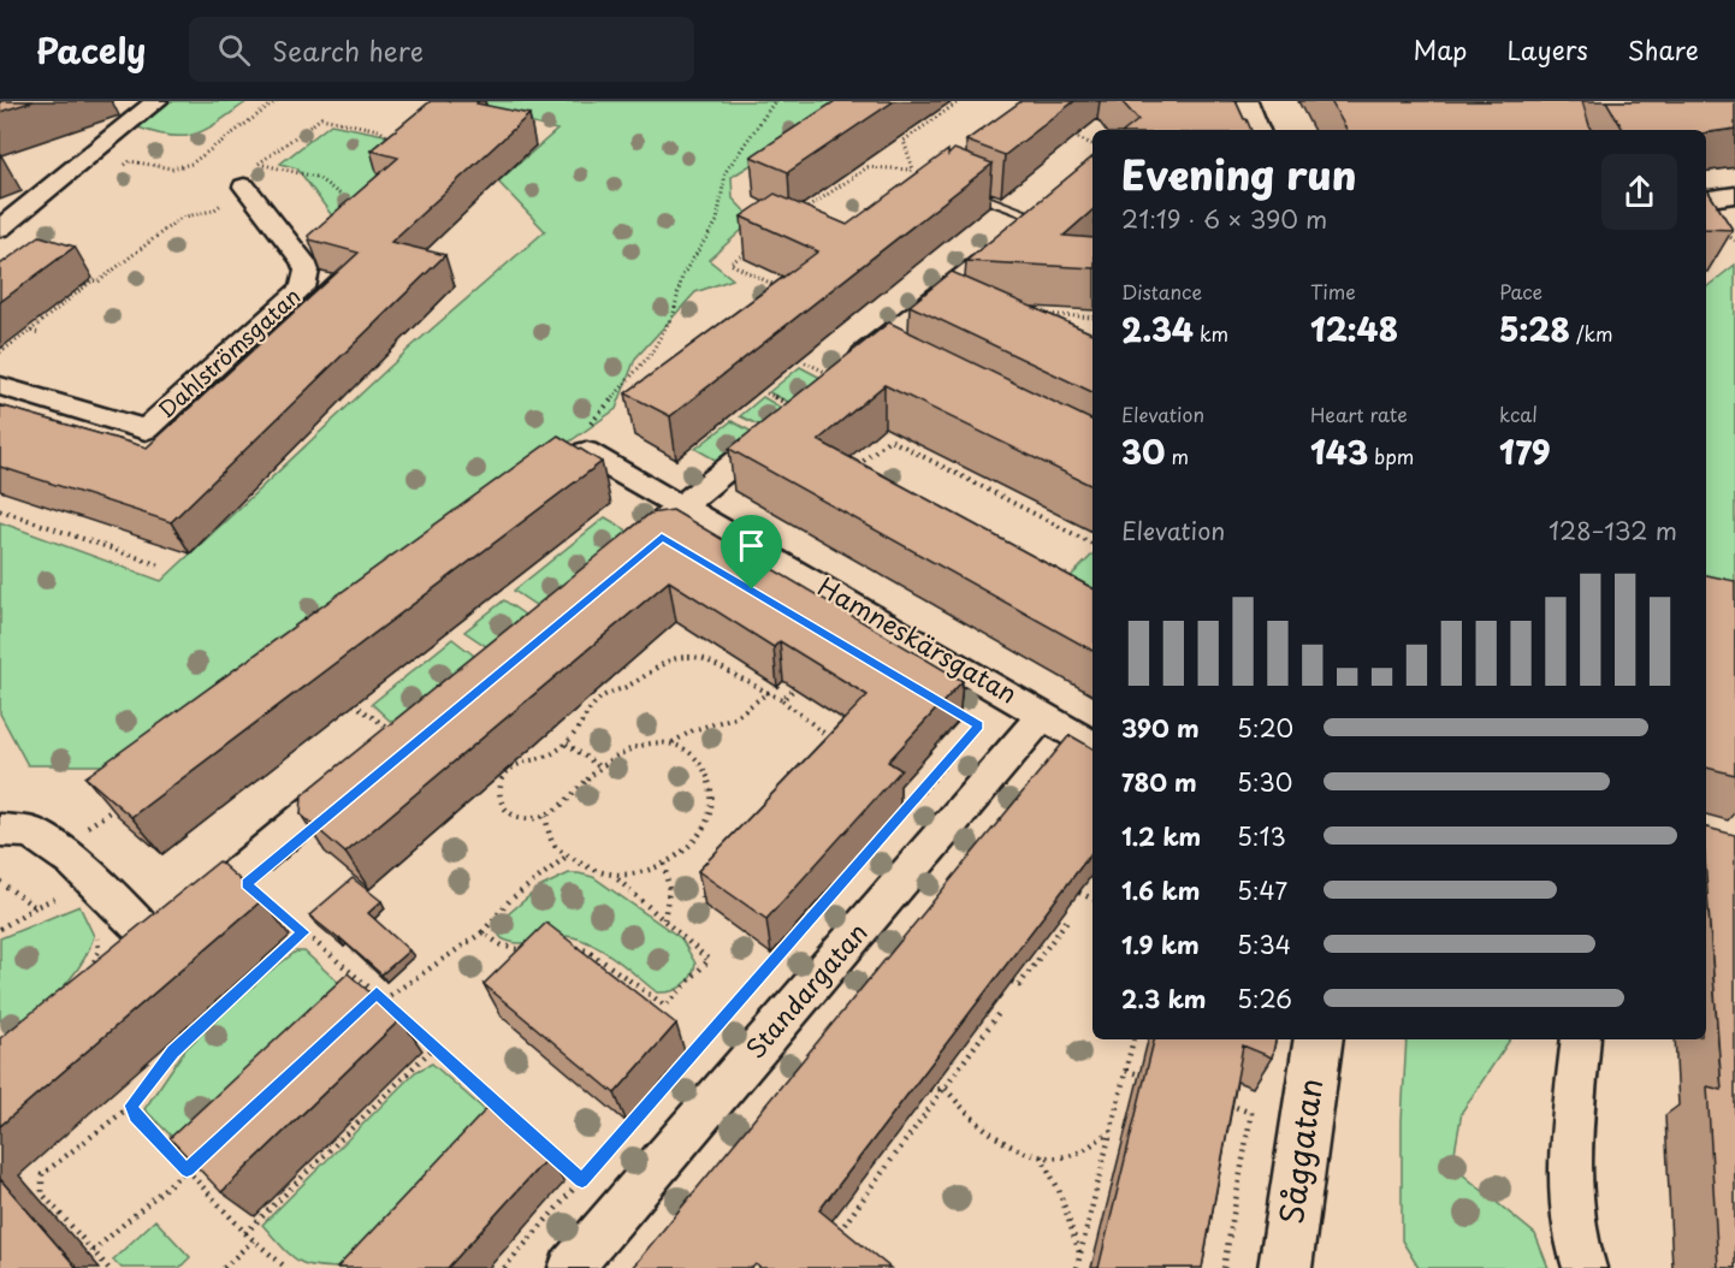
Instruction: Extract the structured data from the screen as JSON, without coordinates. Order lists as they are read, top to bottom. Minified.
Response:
{"streets":{"street":["Dahlströmsgatan","Hamneskärsgatan","Standargatan","Såggatan"]},"crossings":[["Hamneskärsgatan","Standargatan"]],"page":{"header":"Pacely","search":"Search here","nav":["Map","Layers","Share"],"heading":["Evening run","21:19 · 6 × 390 m"],"stats":[["Distance","2.34 km"],["Time","12:48"],["Pace","5:28 /km"],["Elevation","30 m"],["Heart rate","143 bpm"],["kcal","179"]],"chart":["Elevation","128–132 m"],"list":[{"name":"390 m","note":"5:20"},{"name":"780 m","note":"5:30"},{"name":"1.2 km","note":"5:13"},{"name":"1.6 km","note":"5:47"},{"name":"1.9 km","note":"5:34"},{"name":"2.3 km","note":"5:26"}]}}
